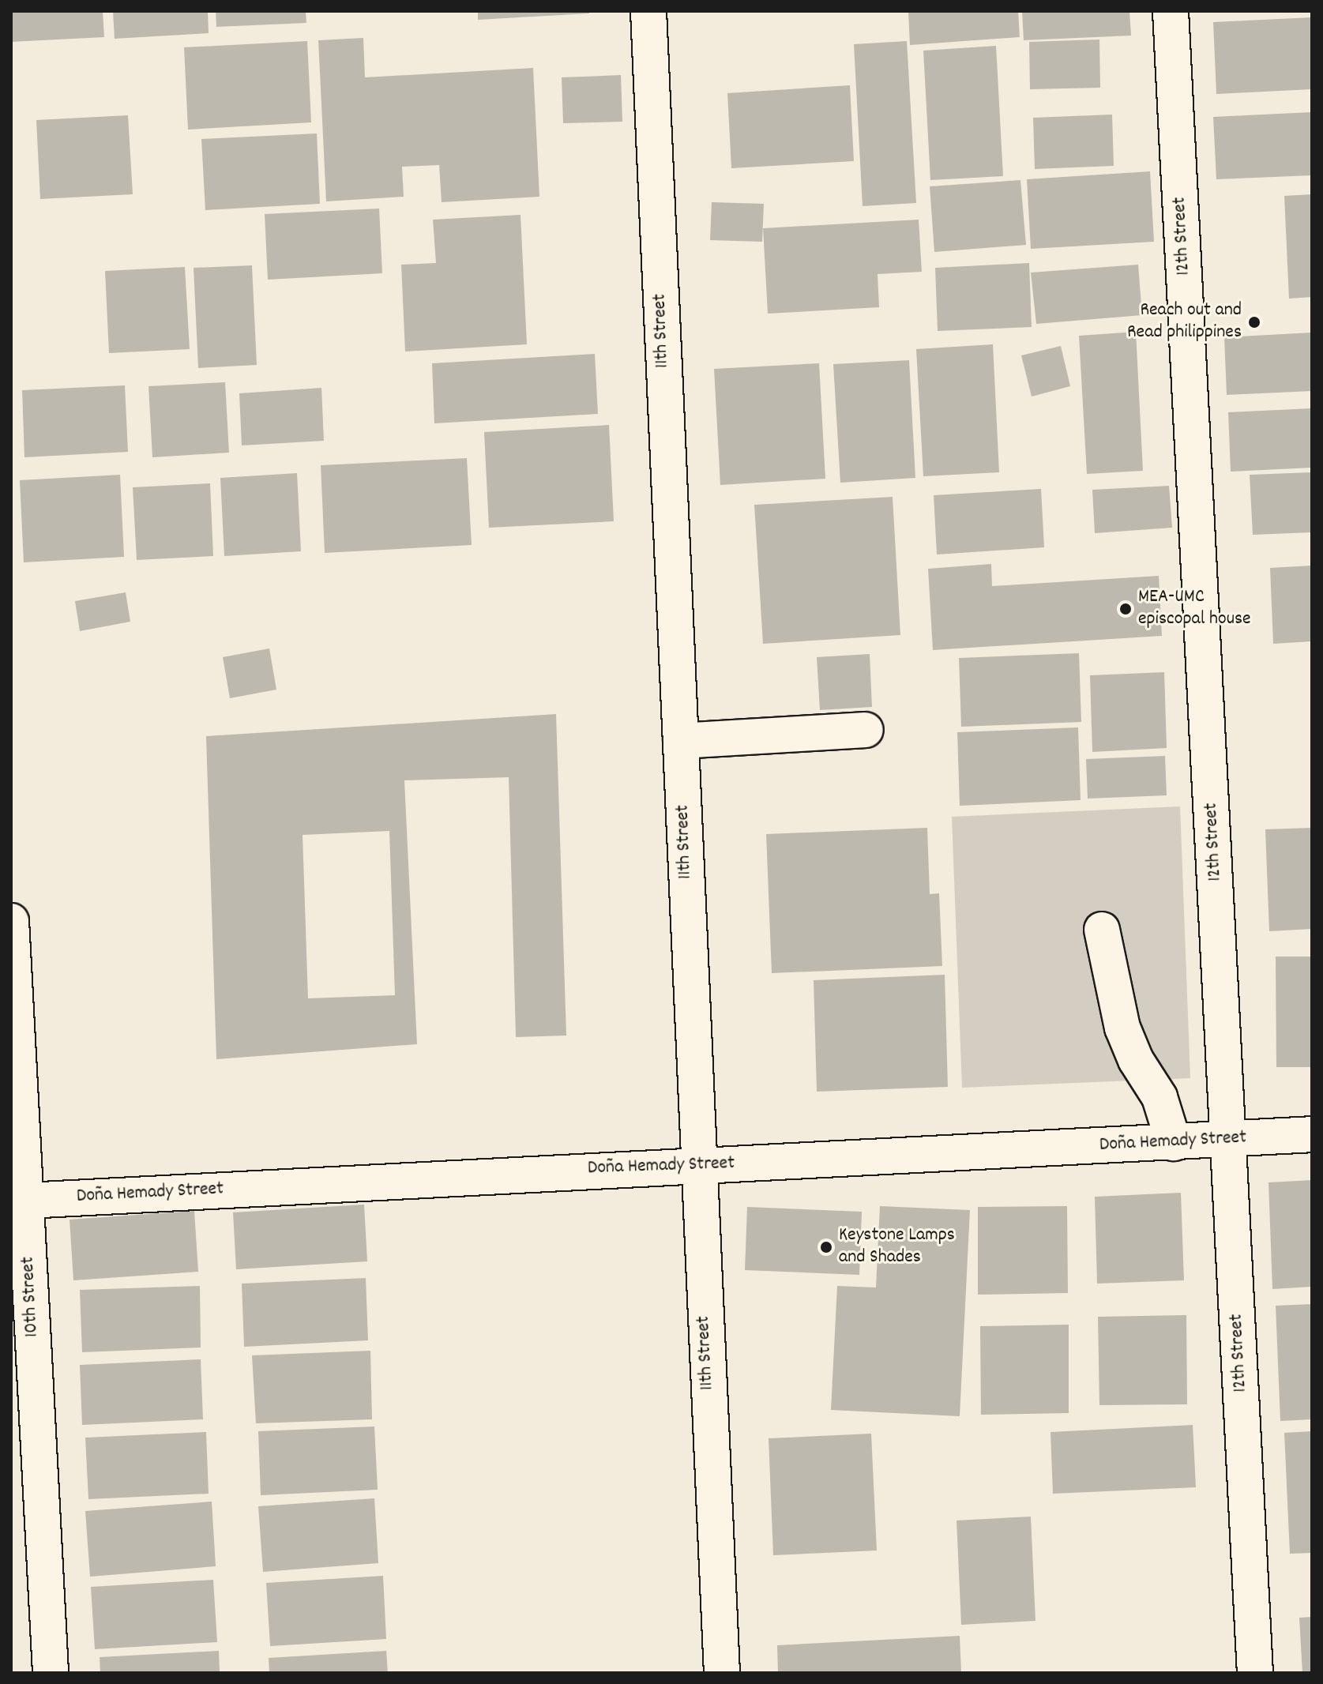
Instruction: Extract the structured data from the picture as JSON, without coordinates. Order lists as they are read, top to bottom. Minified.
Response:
{"streets":{"street":["12th Street","11th Street","Doña Hemady Street","10th Street"]},"crossings":[["12th Street","Doña Hemady Street"],["11th Street","Doña Hemady Street"],["Doña Hemady Street","10th Street"]],"places":["Reach out and Read philippines","MEA-UMC episcopal house","Keystone Lamps and Shades"]}
